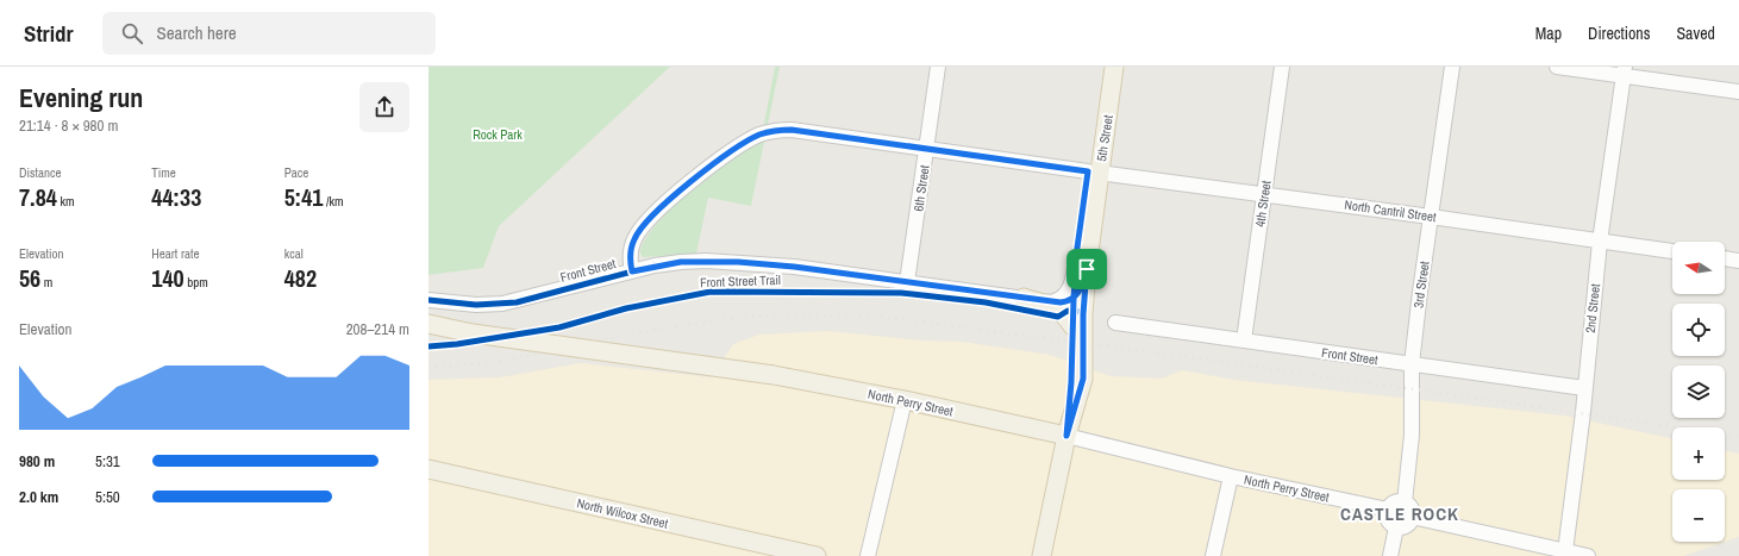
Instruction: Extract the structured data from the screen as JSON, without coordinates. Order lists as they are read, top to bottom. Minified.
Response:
{"streets":{"main road":["5th Street","North Perry Street","North Wilcox Street"],"street":["6th Street","4th Street","North Cantril Street","Front Street","3rd Street","2nd Street"],"cycle path":["Front Street Trail"]},"crossings":[["5th Street","North Cantril Street"],["5th Street","Front Street"],["5th Street","North Perry Street"],["6th Street","North Cantril Street"],["6th Street","Front Street"],["4th Street","North Cantril Street"],["4th Street","Front Street"],["North Cantril Street","Front Street"],["North Cantril Street","3rd Street"],["North Cantril Street","2nd Street"],["Front Street","3rd Street"],["Front Street","2nd Street"],["3rd Street","North Perry Street"]],"districts":["CASTLE ROCK"],"parks":["Rock Park"],"north":"left","page":{"header":"Stridr","search":"Search here","nav":["Map","Directions","Saved"],"heading":["Evening run","21:14 · 8 × 980 m"],"stats":[["Distance","7.84 km"],["Time","44:33"],["Pace","5:41 /km"],["Elevation","56 m"],["Heart rate","140 bpm"],["kcal","482"]],"map_buttons":["+","−"],"chart":["Elevation","208–214 m"],"list":[{"name":"980 m","note":"5:31"},{"name":"2.0 km","note":"5:50"}]}}
